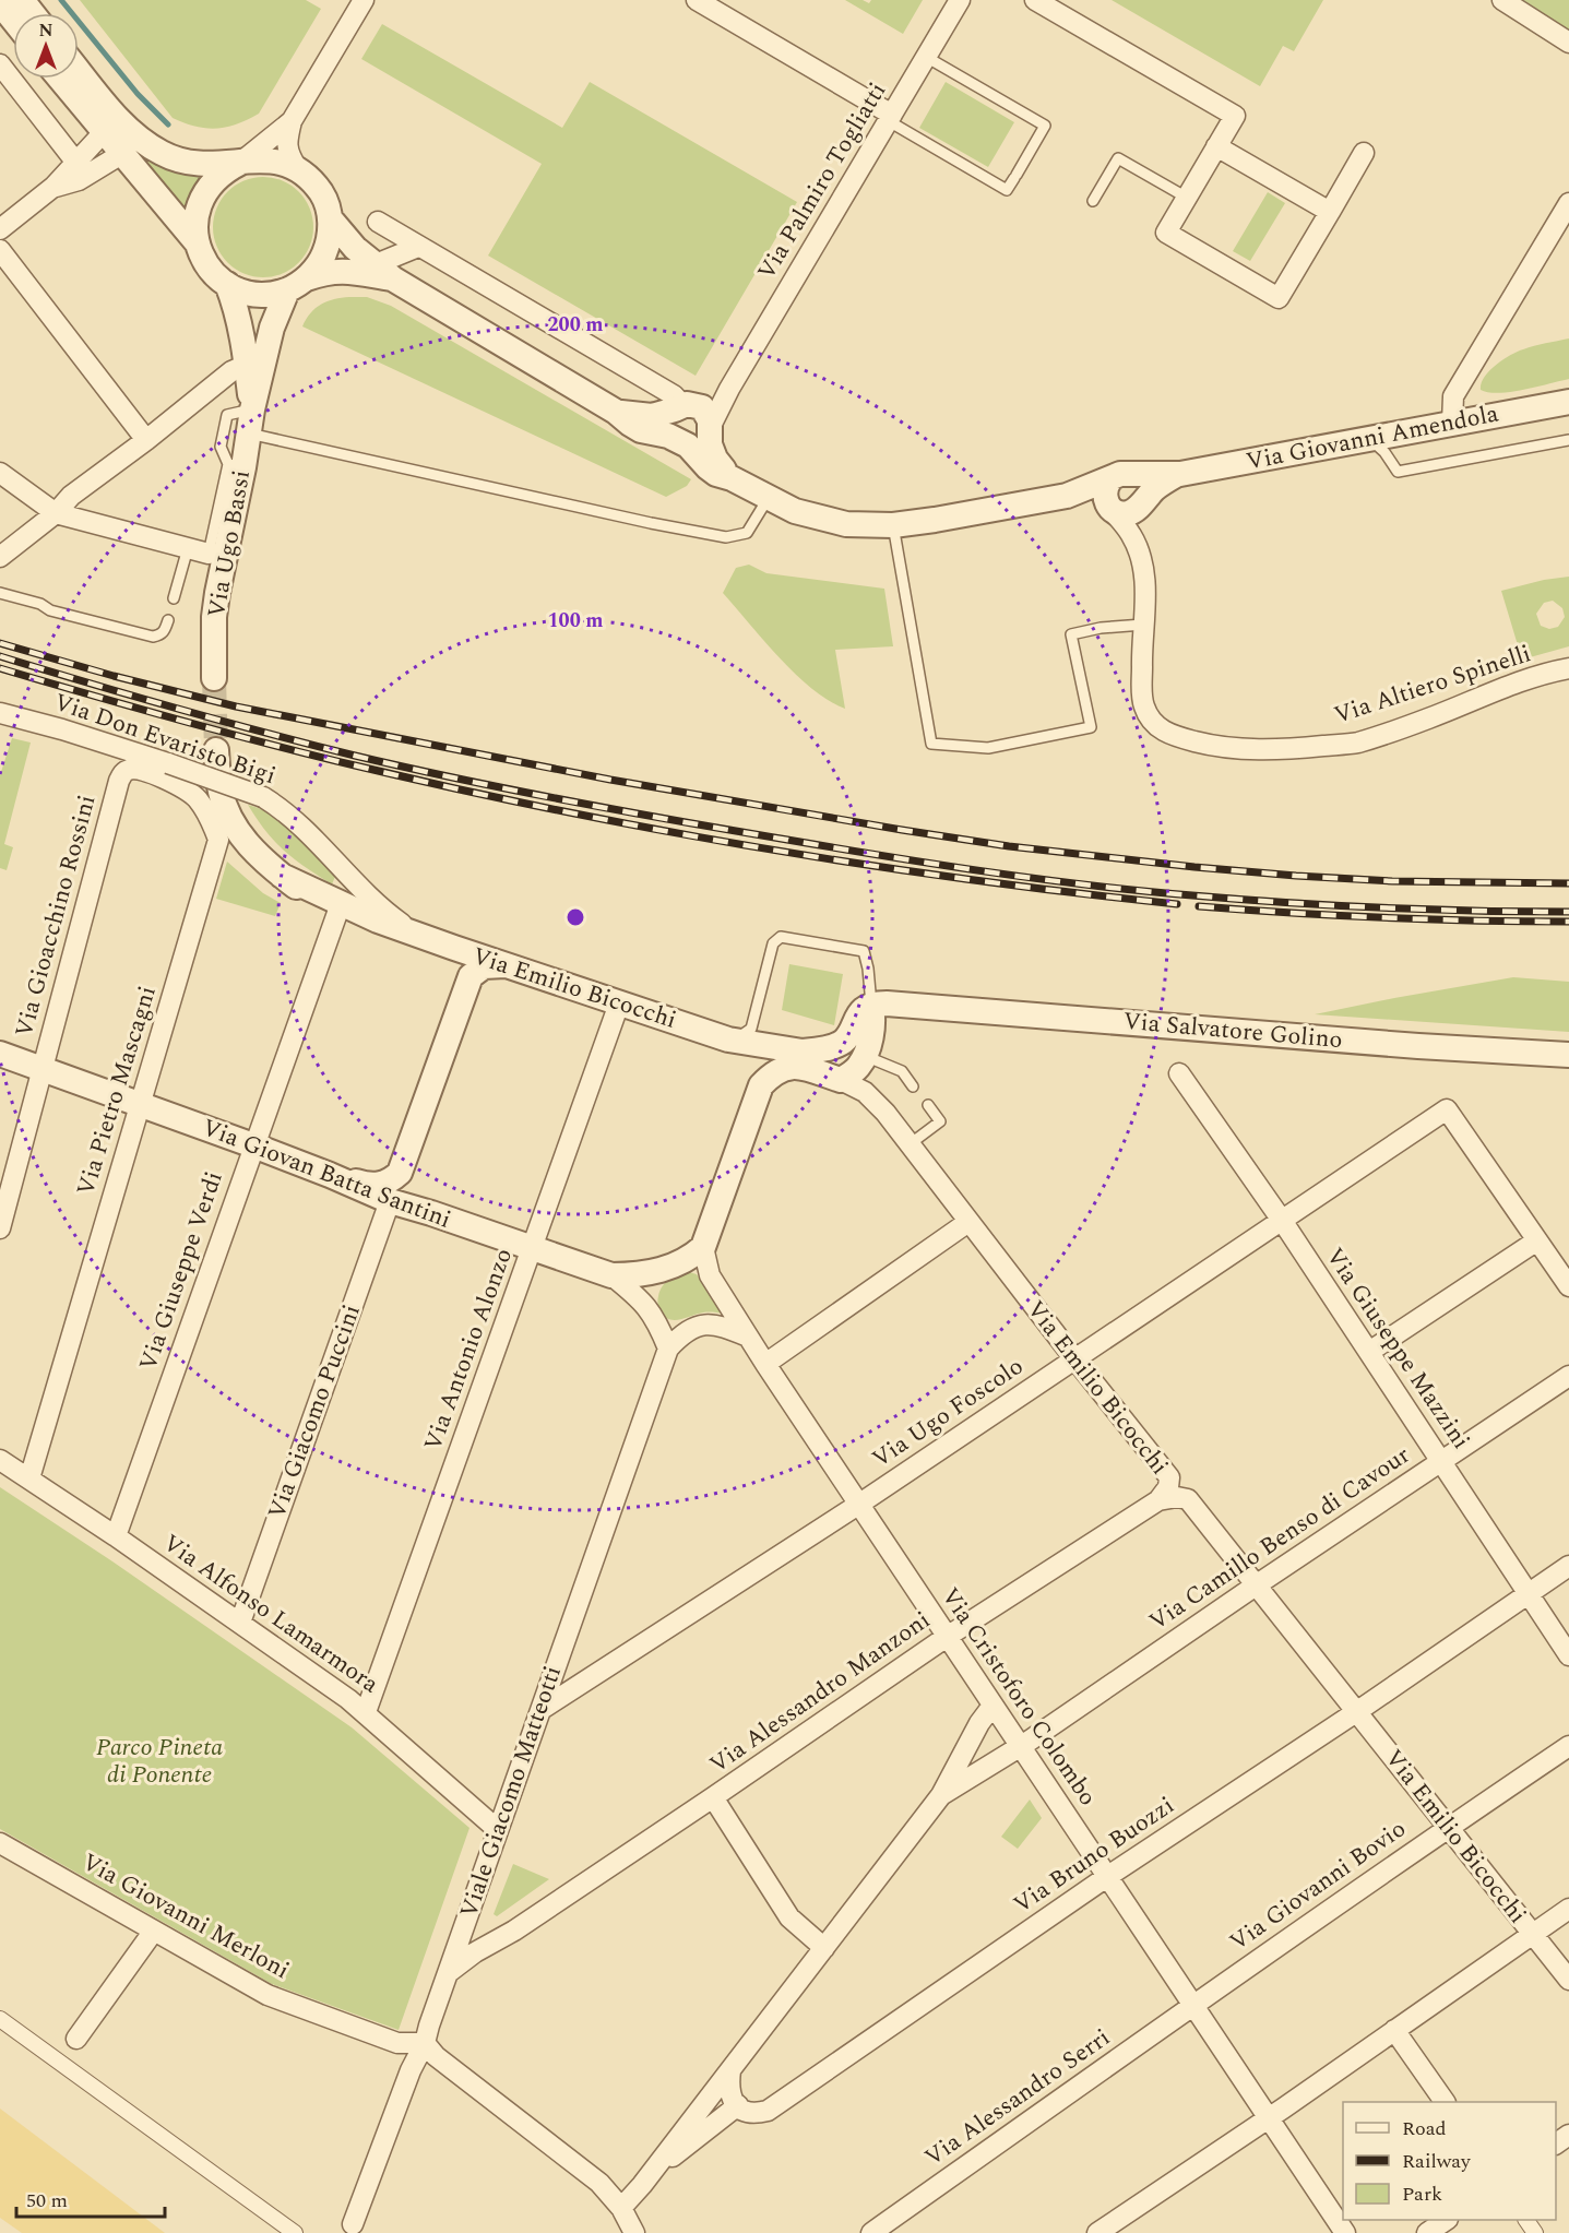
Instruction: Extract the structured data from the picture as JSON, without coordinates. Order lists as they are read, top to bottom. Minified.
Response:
{"streets":{"street":["Via Palmiro Togliatti","Via Giovanni Amendola","Via Ugo Bassi","Via Altiero Spinelli","Via Don Evaristo Bigi","Via Gioacchino Rossini","Via Emilio Bicocchi","Via Salvatore Golino","Via Pietro Mascagni","Via Giovan Batta Santini","Via Giuseppe Verdi","Via Giuseppe Mazzini","Via Antonio Alonzo","Via Giacomo Puccini","Via Ugo Foscolo","Via Camillo Benso di Cavour","Via Alfonso Lamarmora","Via Alessandro Manzoni","Via Cristoforo Colombo","Viale Giacomo Matteotti","Via Bruno Buozzi","Via Giovanni Bovio","Via Giovanni Merloni","Via Alessandro Serri"]},"crossings":[["Via Palmiro Togliatti","Via Giovanni Amendola"],["Via Giovanni Amendola","Via Altiero Spinelli"],["Via Don Evaristo Bigi","Via Emilio Bicocchi"],["Via Gioacchino Rossini","Via Pietro Mascagni"],["Via Gioacchino Rossini","Via Giovan Batta Santini"],["Via Emilio Bicocchi","Via Giuseppe Verdi"],["Via Emilio Bicocchi","Via Antonio Alonzo"],["Via Emilio Bicocchi","Via Ugo Foscolo"],["Via Emilio Bicocchi","Via Camillo Benso di Cavour"],["Via Emilio Bicocchi","Via Alessandro Manzoni"],["Via Emilio Bicocchi","Via Bruno Buozzi"],["Via Emilio Bicocchi","Via Giovanni Bovio"],["Via Pietro Mascagni","Via Giovan Batta Santini"],["Via Pietro Mascagni","Via Alfonso Lamarmora"],["Via Giovan Batta Santini","Via Giuseppe Verdi"],["Via Giovan Batta Santini","Via Antonio Alonzo"],["Via Giovan Batta Santini","Via Giacomo Puccini"],["Via Giovan Batta Santini","Via Cristoforo Colombo"],["Via Giuseppe Verdi","Via Alfonso Lamarmora"],["Via Giuseppe Mazzini","Via Ugo Foscolo"],["Via Giuseppe Mazzini","Via Camillo Benso di Cavour"],["Via Giuseppe Mazzini","Via Bruno Buozzi"],["Via Antonio Alonzo","Via Alfonso Lamarmora"],["Via Giacomo Puccini","Via Alfonso Lamarmora"],["Via Ugo Foscolo","Via Cristoforo Colombo"],["Via Ugo Foscolo","Viale Giacomo Matteotti"],["Via Camillo Benso di Cavour","Via Cristoforo Colombo"],["Via Alfonso Lamarmora","Viale Giacomo Matteotti"],["Via Alessandro Manzoni","Via Cristoforo Colombo"],["Via Alessandro Manzoni","Viale Giacomo Matteotti"],["Via Cristoforo Colombo","Via Bruno Buozzi"],["Via Cristoforo Colombo","Via Giovanni Bovio"],["Via Cristoforo Colombo","Via Alessandro Serri"],["Viale Giacomo Matteotti","Via Giovanni Merloni"],["Via Giovanni Bovio","Via Alessandro Serri"]],"parks":["Parco Pineta di Ponente"],"legend":["Road","Railway","Park"],"scale_bar":"50 m","north":"top","rings":["200 m","100 m"]}
